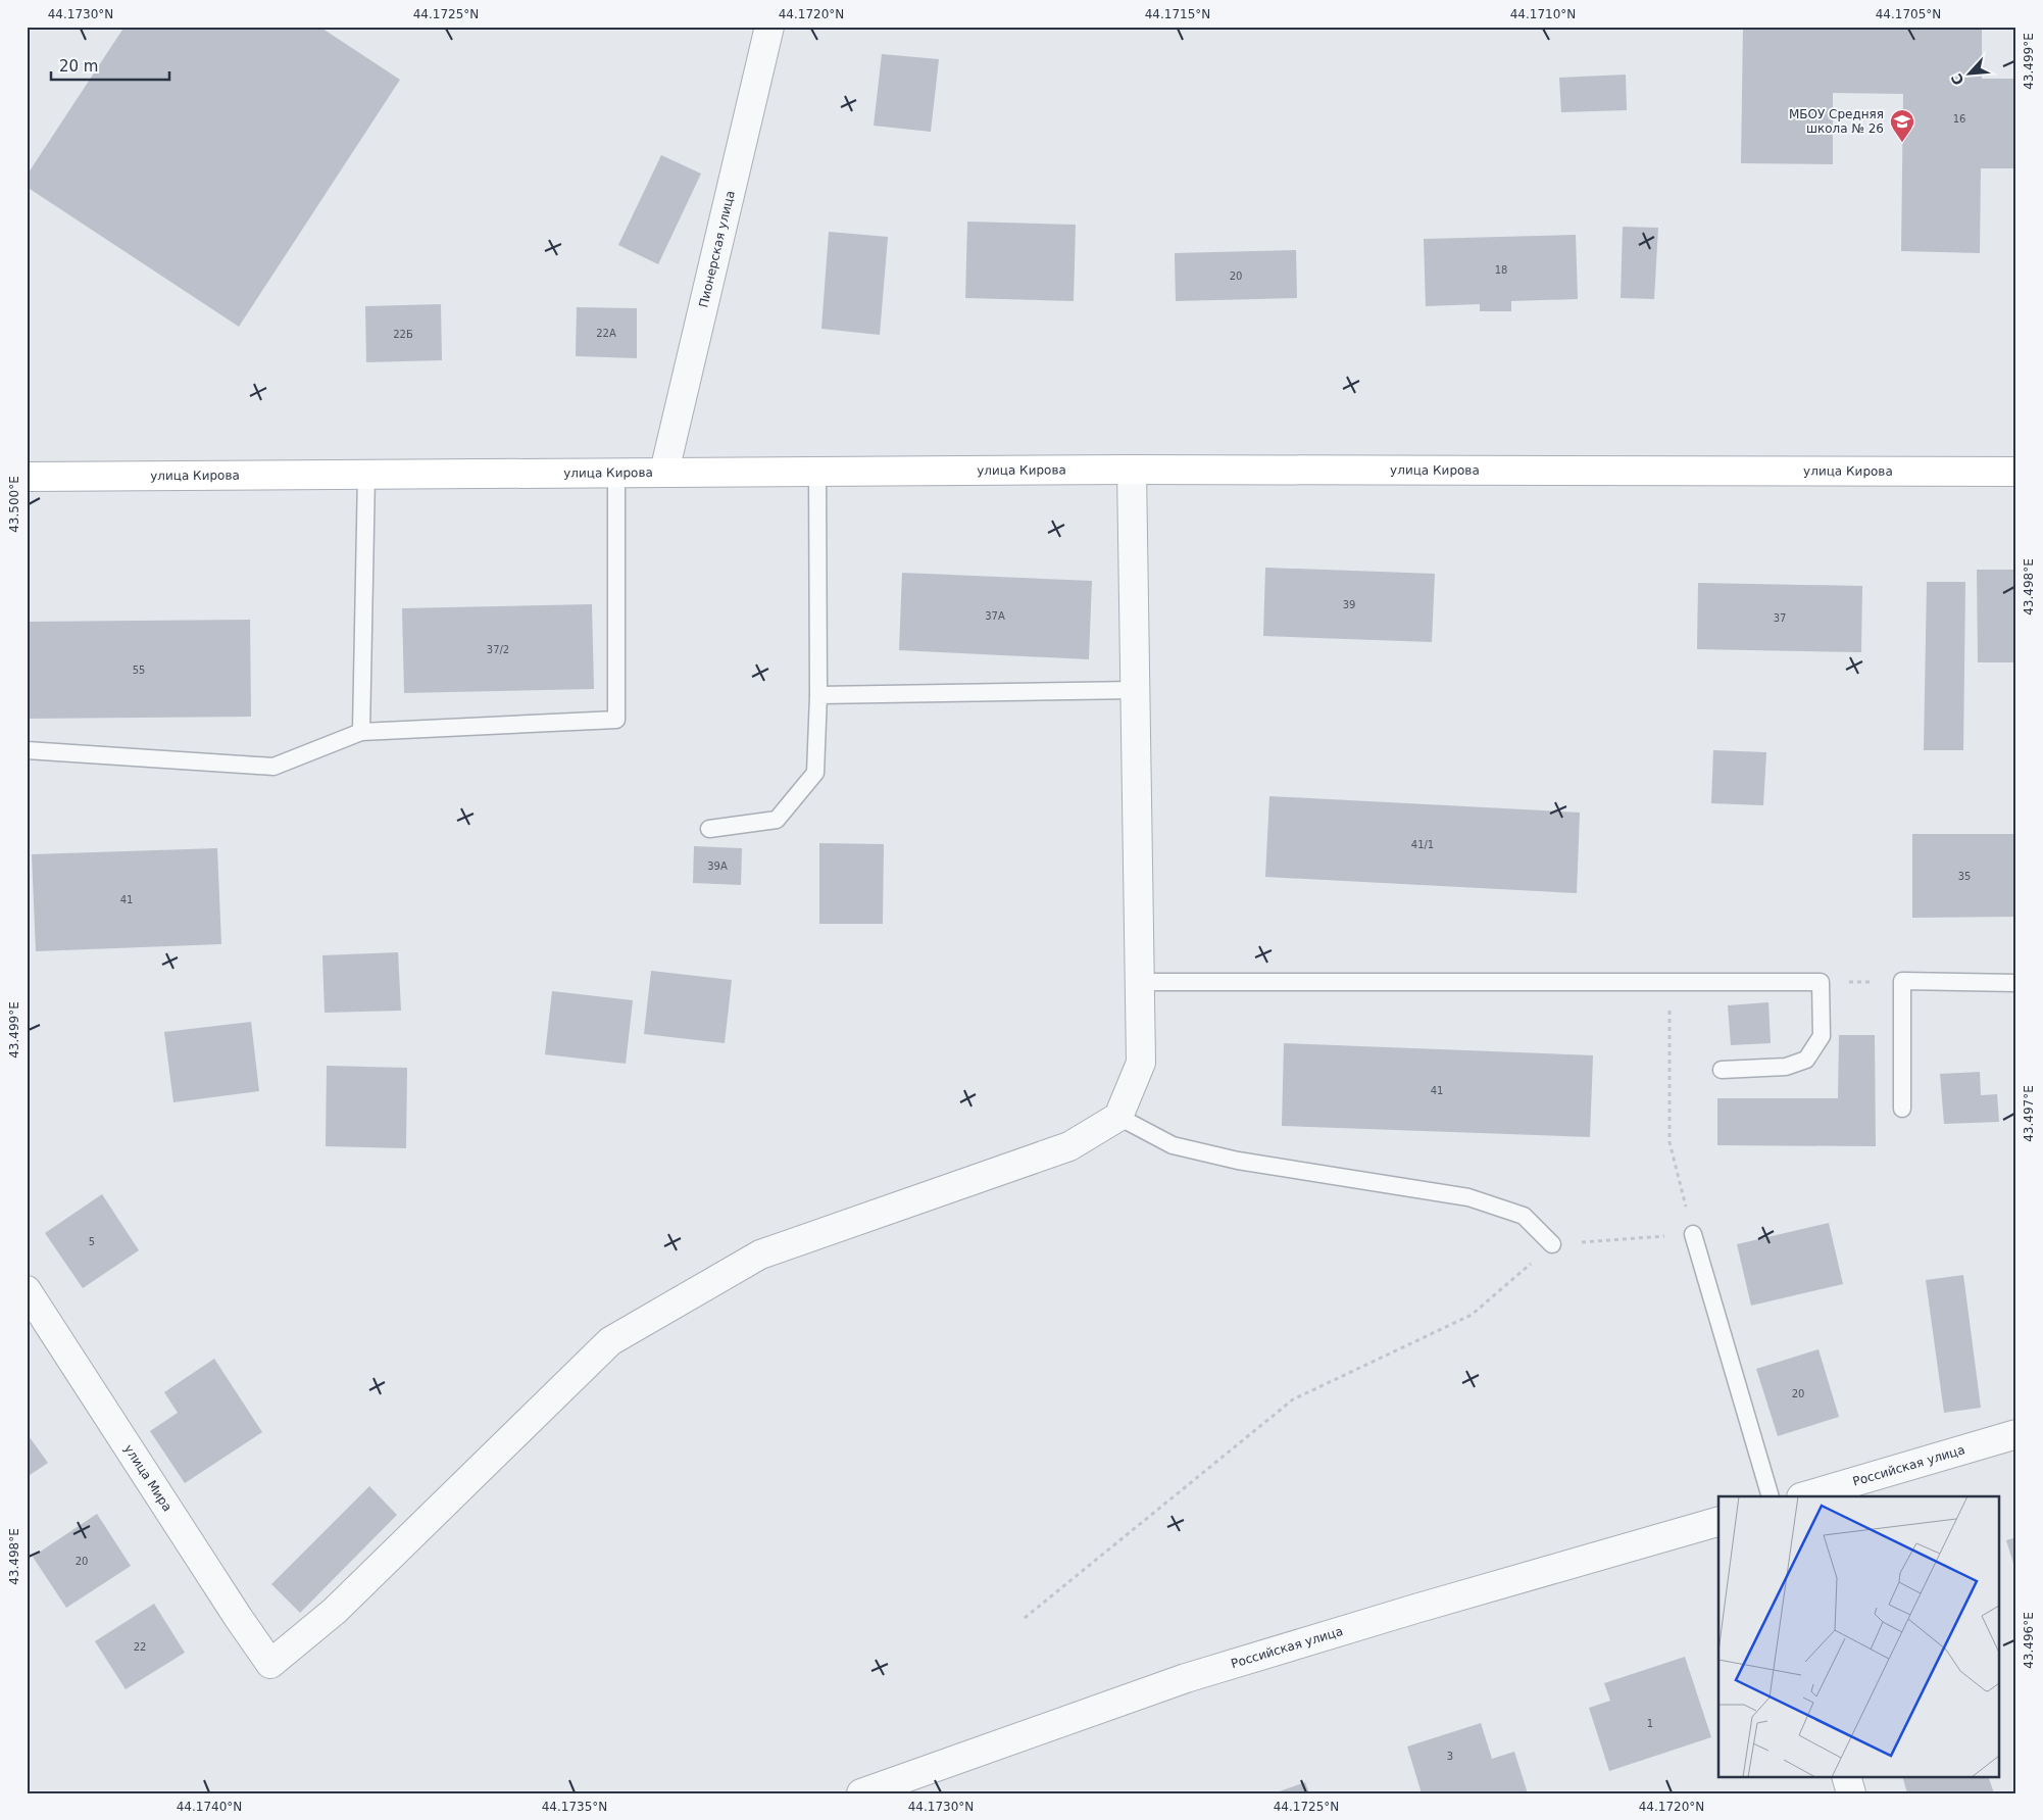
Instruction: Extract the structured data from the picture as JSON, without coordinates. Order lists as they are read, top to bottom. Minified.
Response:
{"streets":{"main road":["улица Кирова"],"street":["Пионерская улица","Российская улица","улица Мира"]},"crossings":[["Пионерская улица","улица Кирова"]],"places":{"school or university":["МБОУ Средняя школа № 26"]},"house_numbers":["16","18","20","22А","22Б","39","37A","37","37/2","55","41/1","39А","35","41","41","5","20","20","22","1","3"],"scale_bar":"20 m","north":"bottom left","coordinates":["44.1730°N","44.1725°N","44.1720°N","44.1715°N","44.1710°N","44.1705°N","43.499°E","43.500°E","43.498°E","43.497°E","43.496°E","44.1740°N","44.1735°N"]}
